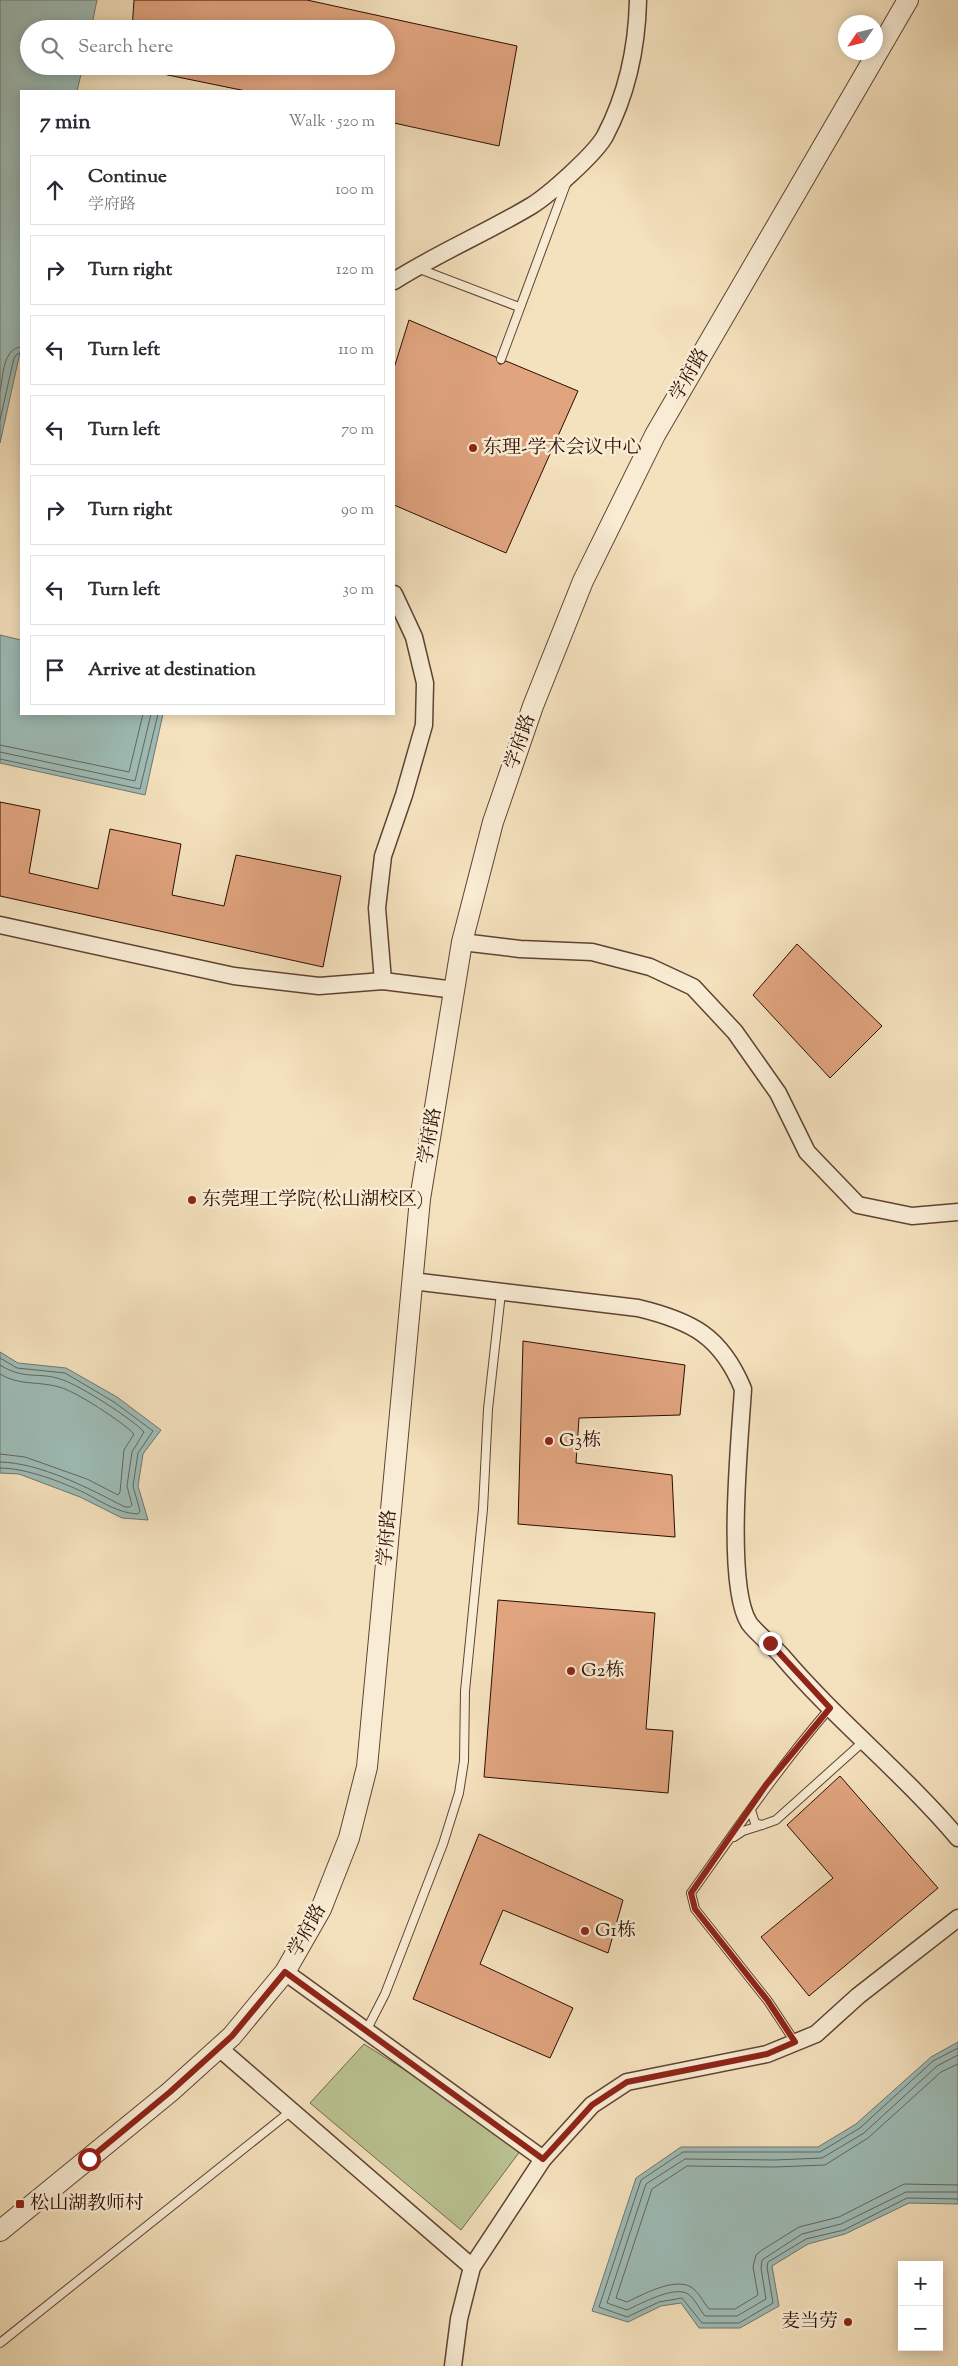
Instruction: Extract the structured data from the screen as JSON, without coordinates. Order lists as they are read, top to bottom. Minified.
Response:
{"streets":{"street":["学府路"]},"places":{"other":["东理-学术会议中心","东莞理工学院(松山湖校区)","G3栋","G2栋","G1栋","麦当劳"],"transit":["松山湖教师村"]},"north":"bottom left","page":{"search":"Search here","heading":["7 min","Walk · 520 m"],"list":[["Continue","学府路","100 m"],["Turn right","120 m"],["Turn left","110 m"],["Turn left","70 m"],["Turn right","90 m"],["Turn left","30 m"],"Arrive at destination"],"map_buttons":["+","−"]}}
